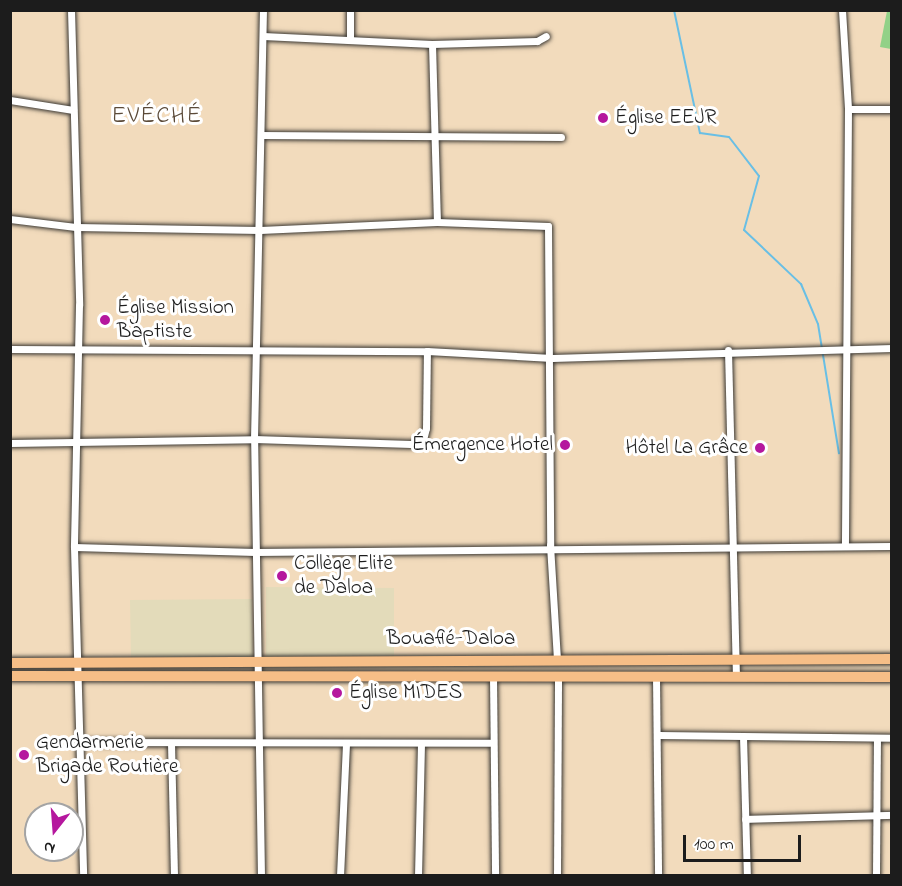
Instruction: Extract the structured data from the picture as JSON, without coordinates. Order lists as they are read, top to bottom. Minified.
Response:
{"streets":{"highway":["Bouaflé-Daloa"]},"districts":["EVÉCHÉ"],"places":["Église EEJR","Église Mission Baptiste","Émergence Hotel","Hôtel La Grâce","Collège Elite de Daloa","Église MIDES","Gendarmerie Brigade Routière"],"scale_bar":"100 m","north":"bottom"}
